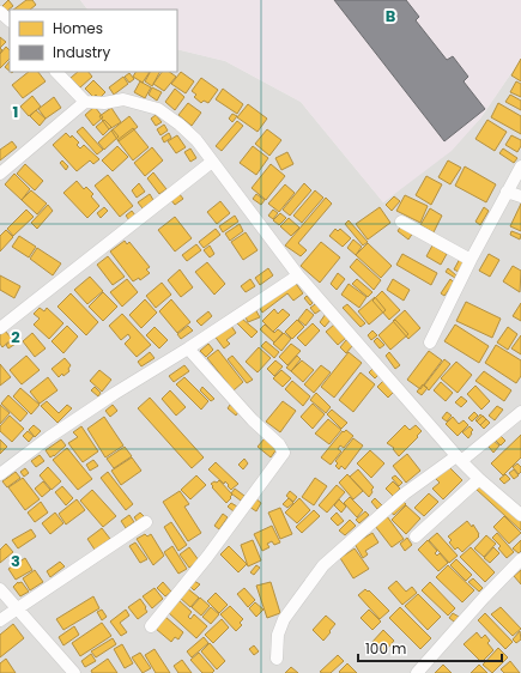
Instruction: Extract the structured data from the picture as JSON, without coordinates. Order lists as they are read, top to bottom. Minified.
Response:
{"legend":["Homes","Industry"],"scale_bar":"100 m","grid":{"columns":["B"],"rows":["1","2","3"]}}
